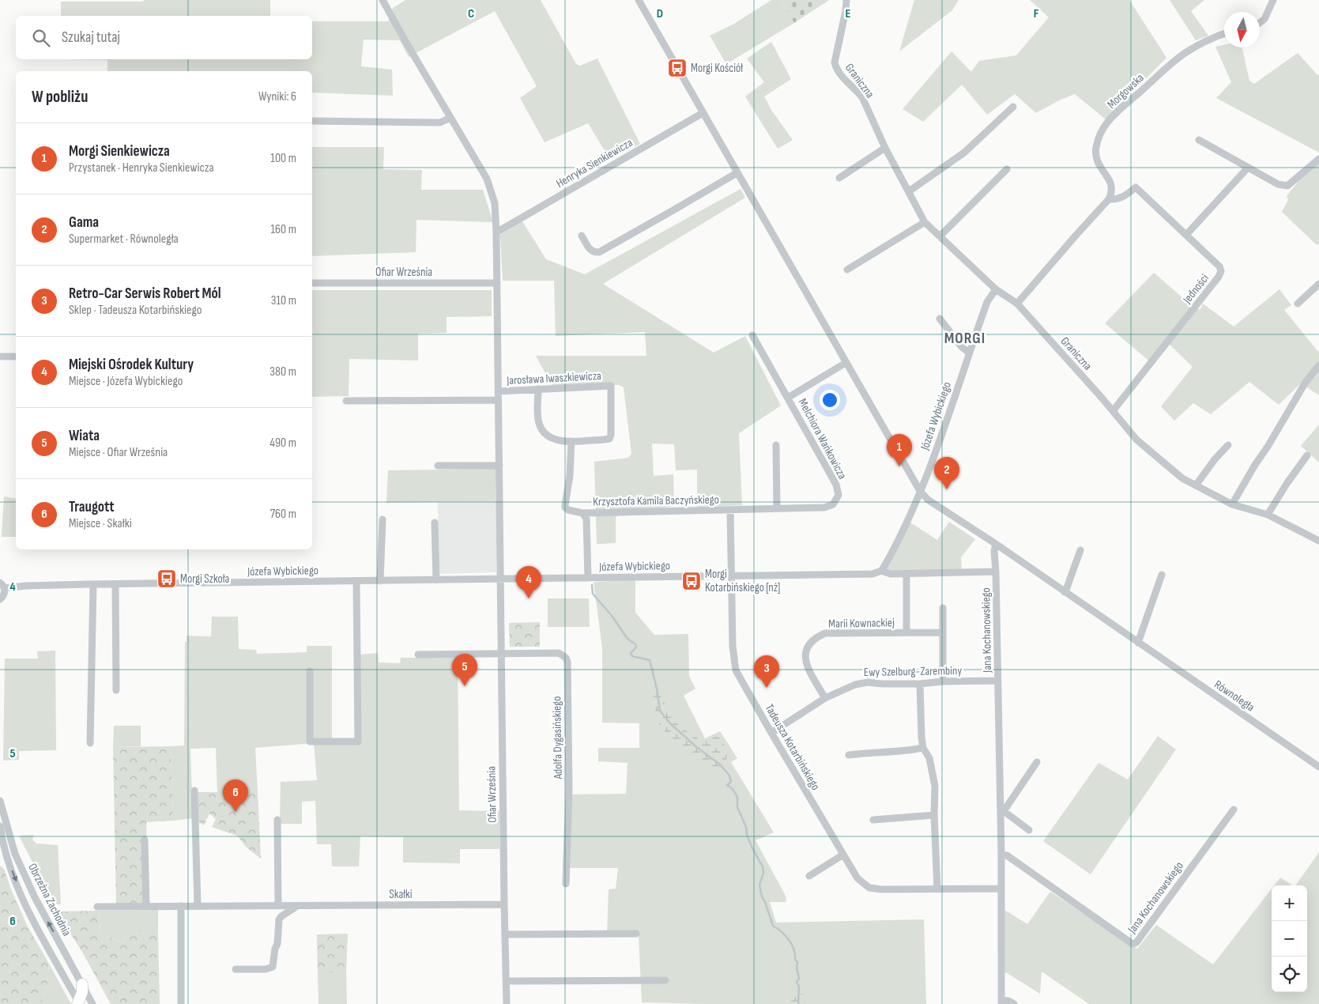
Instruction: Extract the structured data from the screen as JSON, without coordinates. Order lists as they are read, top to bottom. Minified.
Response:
{"streets":{"street":["Graniczna","Morgowska","Henryka Sienkiewicza","Ofiar Września","Jedności","Jarosława Iwaszkiewicza","Józefa Wybickiego","Melchiora Wańkowicza","Krzysztofa Kamila Baczyńskiego","Marii Kownackiej","Jana Kochanowskiego","Ewy Szelburg-Zarembiny","Równoległa","Adolfa Dygasińskiego","Tadeusza Kotarbińskiego","Skałki","Obrzeżna Zachodnia"]},"crossings":[["Graniczna","Jedności"],["Graniczna","Józefa Wybickiego"],["Henryka Sienkiewicza","Ofiar Września"],["Ofiar Września","Jarosława Iwaszkiewicza"],["Ofiar Września","Józefa Wybickiego"],["Ofiar Września","Adolfa Dygasińskiego"],["Ofiar Września","Skałki"],["Jarosława Iwaszkiewicza","Krzysztofa Kamila Baczyńskiego"],["Józefa Wybickiego","Krzysztofa Kamila Baczyńskiego"],["Józefa Wybickiego","Marii Kownackiej"],["Józefa Wybickiego","Jana Kochanowskiego"],["Józefa Wybickiego","Równoległa"],["Józefa Wybickiego","Tadeusza Kotarbińskiego"],["Melchiora Wańkowicza","Krzysztofa Kamila Baczyńskiego"],["Marii Kownackiej","Ewy Szelburg-Zarembiny"],["Jana Kochanowskiego","Ewy Szelburg-Zarembiny"],["Jana Kochanowskiego","Równoległa"],["Jana Kochanowskiego","Tadeusza Kotarbińskiego"],["Ewy Szelburg-Zarembiny","Tadeusza Kotarbińskiego"]],"districts":["MORGI"],"places":{"bus stop":["Morgi Kościół","Morgi Szkoła","Morgi Kotarbińskiego [nż]"]},"north":"bottom","page":{"search":"Szukaj tutaj","heading":["W pobliżu","Wyniki: 6"],"list":[{"mark":"1","name":"Morgi Sienkiewicza","note":"Przystanek · Henryka Sienkiewicza","value":"100 m"},{"mark":"2","name":"Gama","note":"Supermarket · Równoległa","value":"160 m"},{"mark":"3","name":"Retro-Car Serwis Robert Mól","note":"Sklep · Tadeusza Kotarbińskiego","value":"310 m"},{"mark":"4","name":"Miejski Ośrodek Kultury","note":"Miejsce · Józefa Wybickiego","value":"380 m"},{"mark":"5","name":"Wiata","note":"Miejsce · Ofiar Września","value":"490 m"},{"mark":"6","name":"Traugott","note":"Miejsce · Skałki","value":"760 m"}],"pins":["1","2","4","5","3","6"],"map_buttons":["+","−"]},"grid":{"columns":["C","D","E","F"],"rows":["4","5","6"]}}
